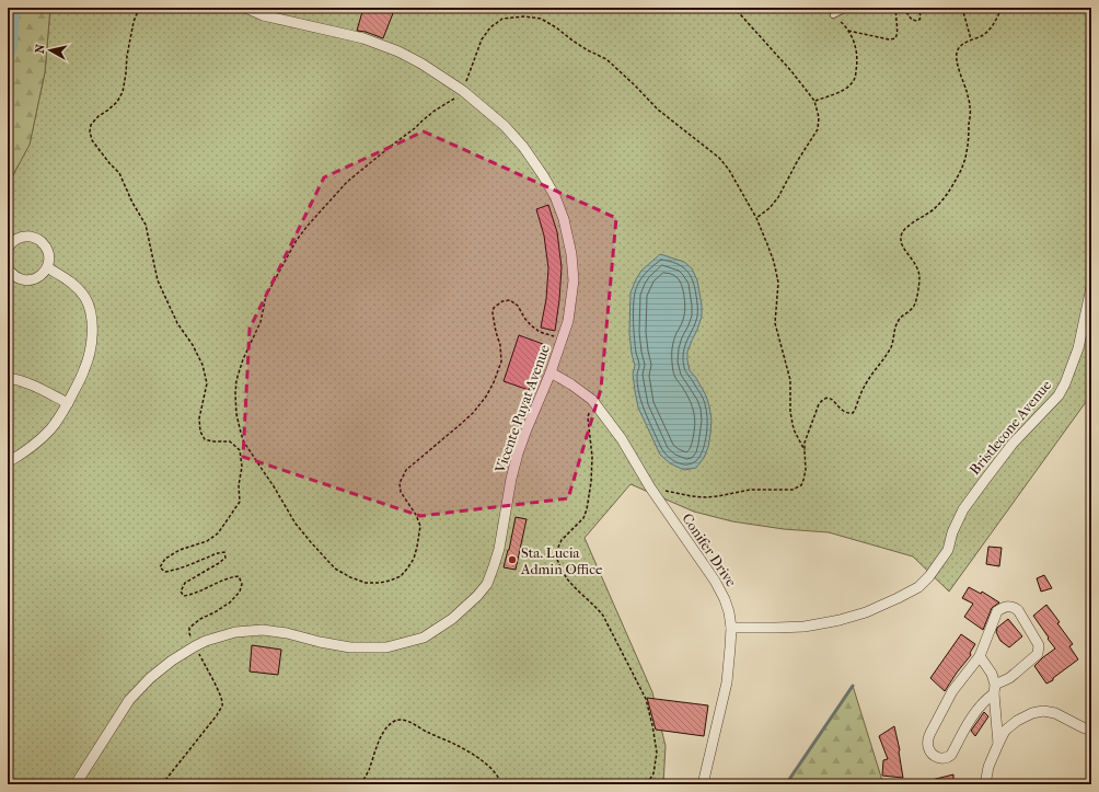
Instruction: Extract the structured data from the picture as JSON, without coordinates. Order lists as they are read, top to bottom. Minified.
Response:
{"streets":{"street":["Vicente Puyat Avenue","Bristlecone Avenue","Conifer Drive"]},"crossings":[["Vicente Puyat Avenue","Conifer Drive"],["Bristlecone Avenue","Conifer Drive"]],"places":["Sta. Lucia Admin Office"],"north":"left"}
